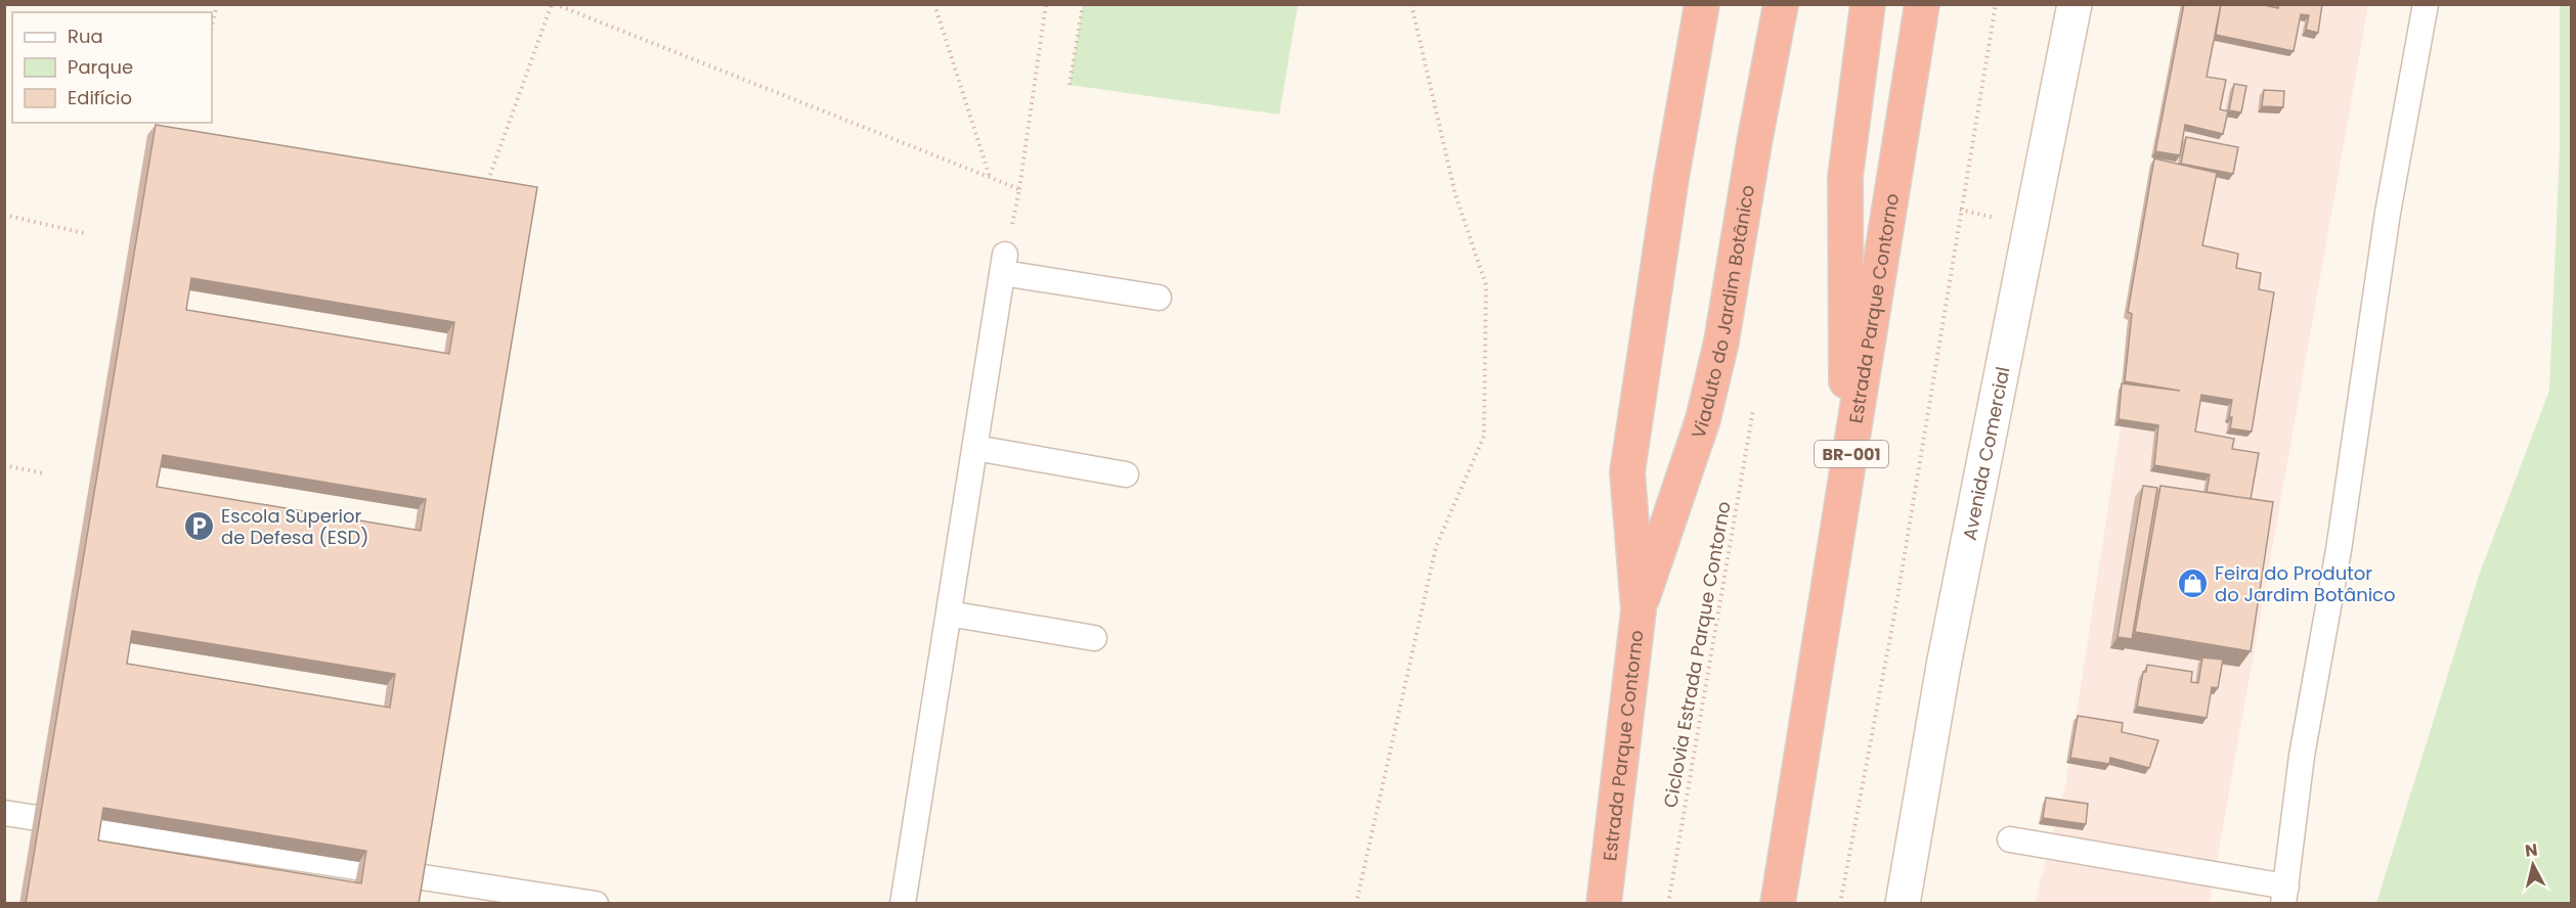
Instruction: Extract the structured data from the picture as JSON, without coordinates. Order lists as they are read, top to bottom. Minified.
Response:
{"streets":{"highway":["Estrada Parque Contorno","Viaduto do Jardim Botânico","BR-001"],"street":["Avenida Comercial"],"path":["Ciclovia Estrada Parque Contorno"]},"crossings":[["Estrada Parque Contorno","Viaduto do Jardim Botânico"]],"places":{"parking":["Escola Superior de Defesa (ESD)"],"shop":["Feira do Produtor do Jardim Botânico"]},"legend":["Rua","Parque","Edifício"],"north":"top"}
